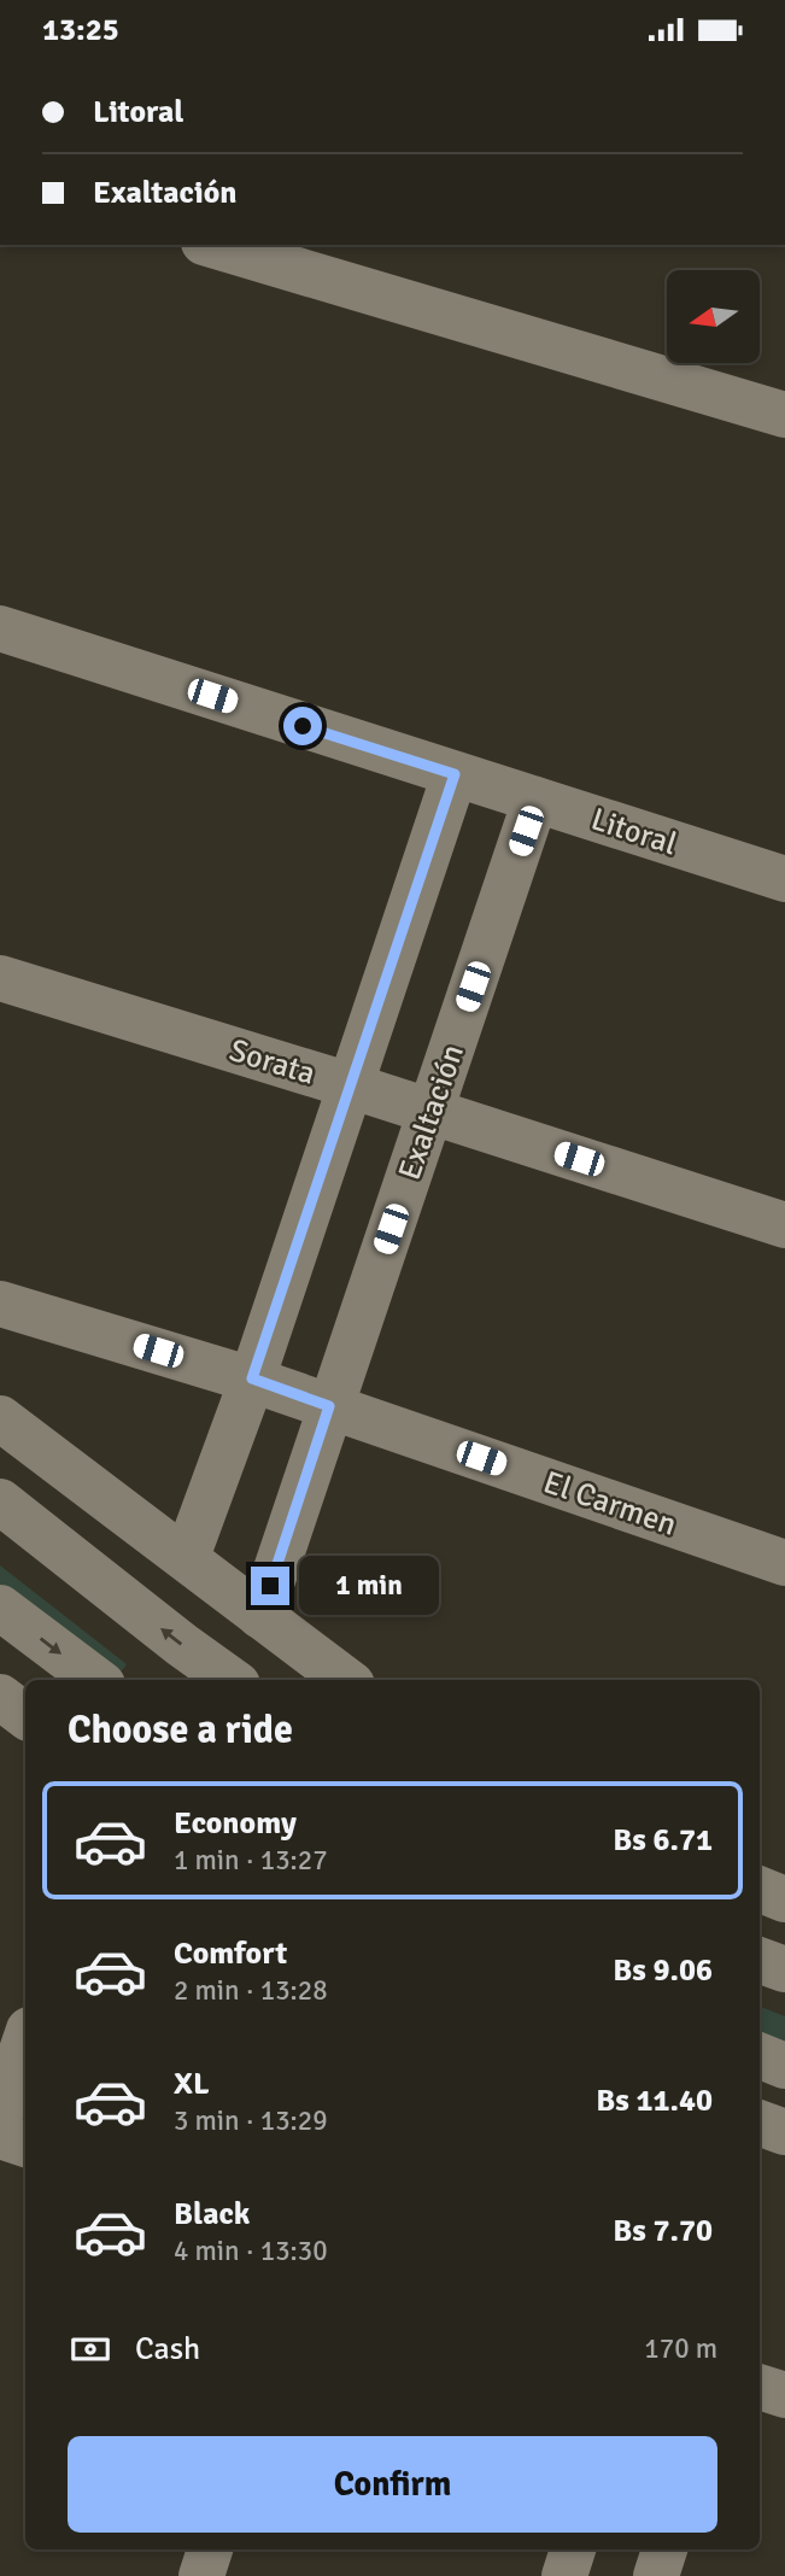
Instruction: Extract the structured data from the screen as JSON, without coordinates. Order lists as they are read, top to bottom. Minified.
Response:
{"streets":{"street":["Litoral","Sorata","Exaltación","El Carmen"]},"crossings":[["Litoral","Exaltación"],["Sorata","Exaltación"],["Exaltación","El Carmen"]],"north":"left","page":{"status":"13:25","banner":["Litoral","Exaltación"],"bubble":"1 min","heading":"Choose a ride","list":[{"name":"Economy","note":"1 min · 13:27","value":"Bs 6.71"},{"name":"Comfort","note":"2 min · 13:28","value":"Bs 9.06"},{"name":"XL","note":"3 min · 13:29","value":"Bs 11.40"},{"name":"Black","note":"4 min · 13:30","value":"Bs 7.70"}],"pay":["Cash","170 m"],"buttons":"Confirm"}}
